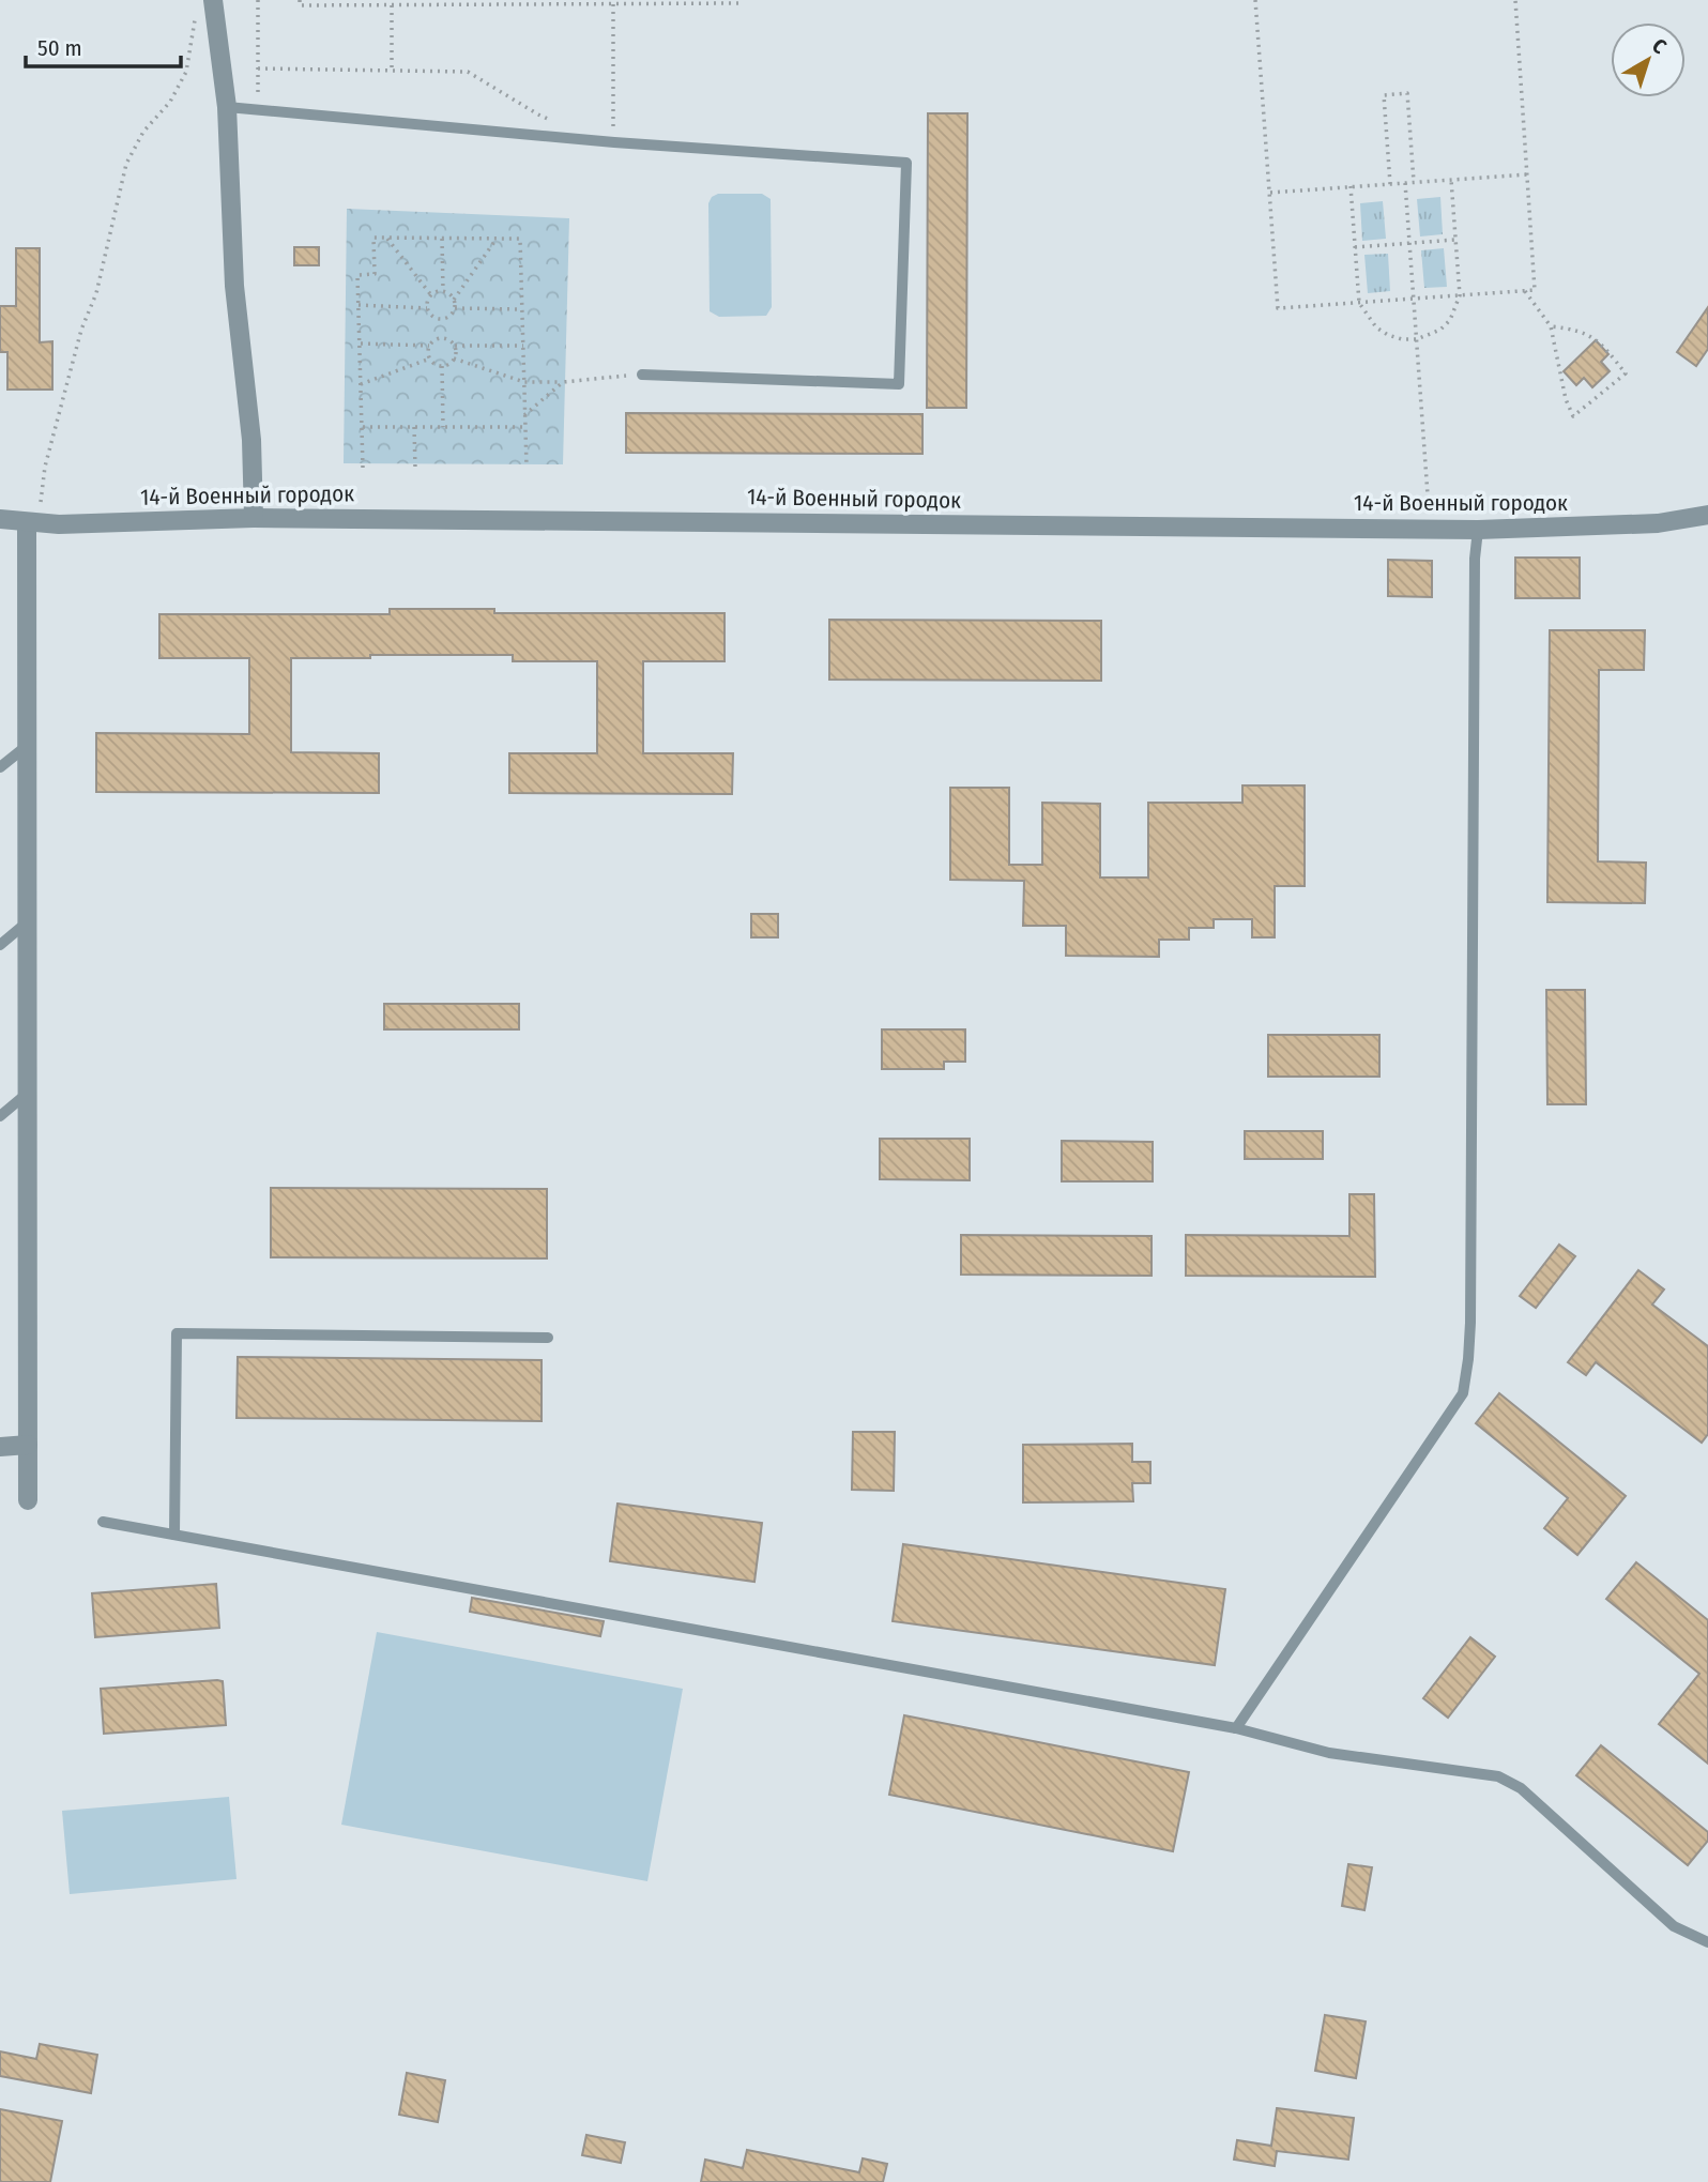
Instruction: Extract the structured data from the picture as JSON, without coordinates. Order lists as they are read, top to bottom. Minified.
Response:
{"streets":{"street":["14-й Военный городок"]},"scale_bar":"50 m","north":"top right"}
